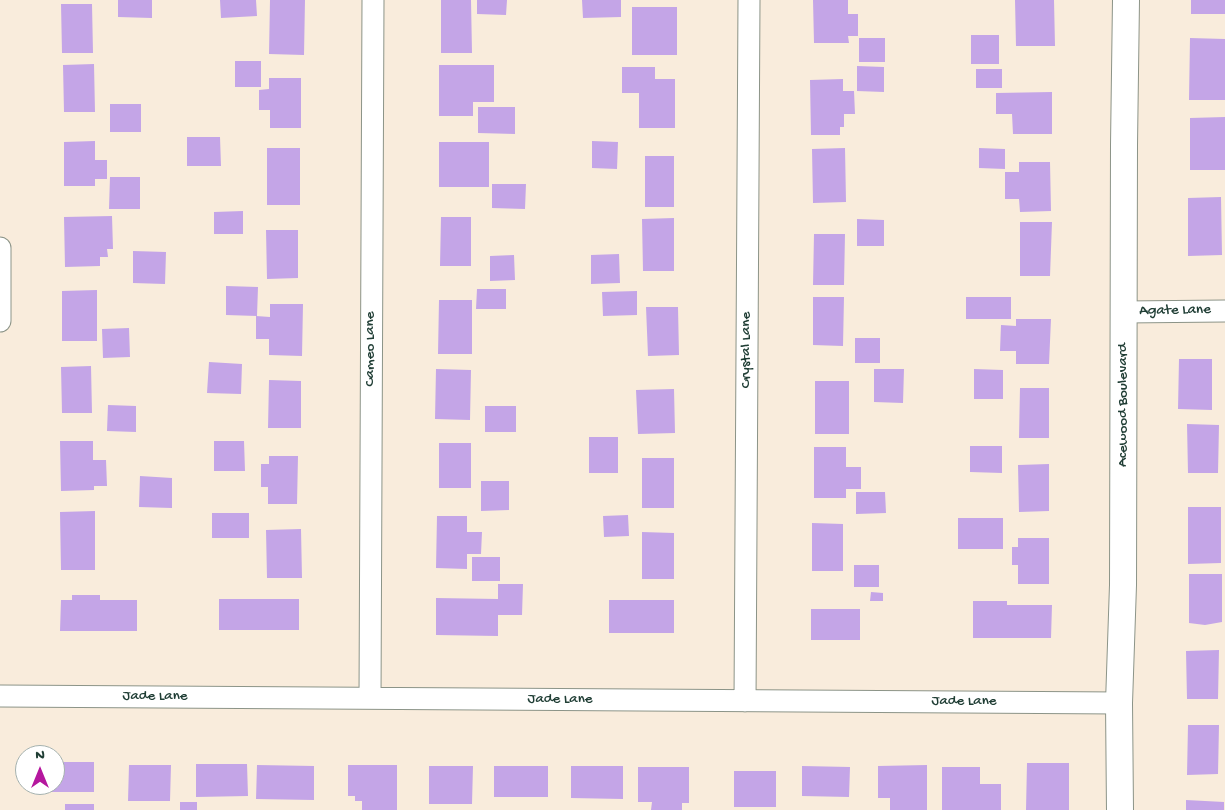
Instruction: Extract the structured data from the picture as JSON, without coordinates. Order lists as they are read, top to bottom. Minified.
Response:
{"streets":{"street":["Agate Lane","Cameo Lane","Crystal Lane","Acewood Boulevard","Jade Lane"]},"crossings":[["Agate Lane","Acewood Boulevard"],["Cameo Lane","Jade Lane"],["Crystal Lane","Jade Lane"],["Acewood Boulevard","Jade Lane"]],"north":"top"}
